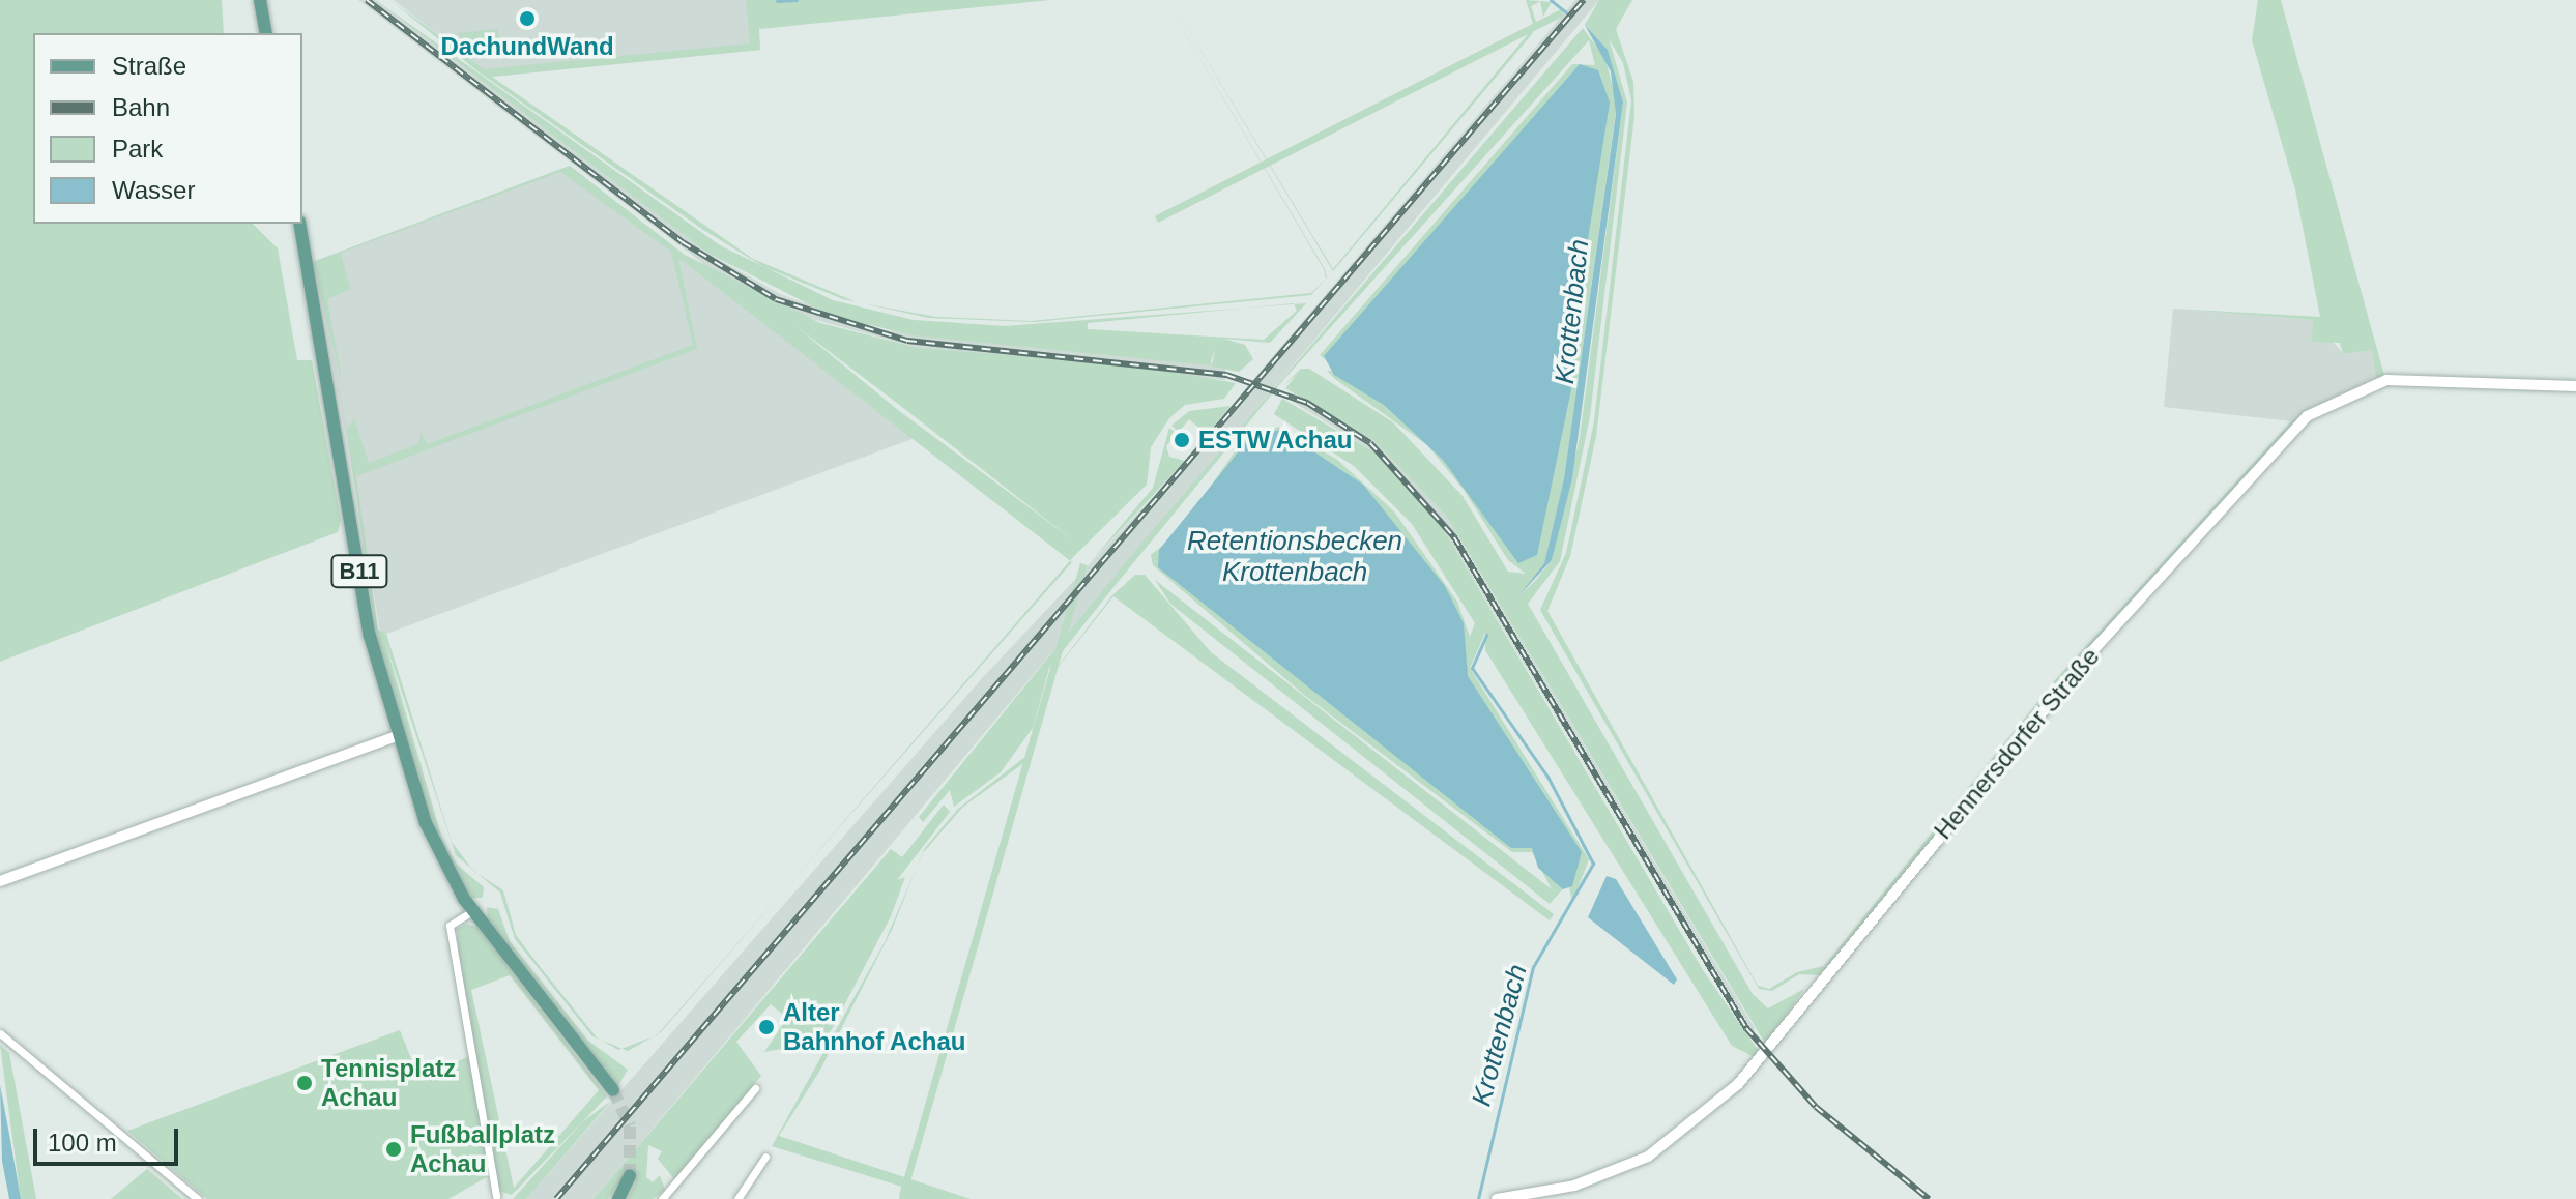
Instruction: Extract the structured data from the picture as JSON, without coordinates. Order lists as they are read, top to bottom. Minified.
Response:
{"streets":{"main road":["B11"],"street":["Hennersdorfer Straße"]},"water":["Krottenbach","Retentionsbecken Krottenbach"],"places":["DachundWand","ESTW Achau","Alter Bahnhof Achau","Tennisplatz Achau","Fußballplatz Achau"],"legend":["Straße","Bahn","Park","Wasser"],"scale_bar":"100 m"}
